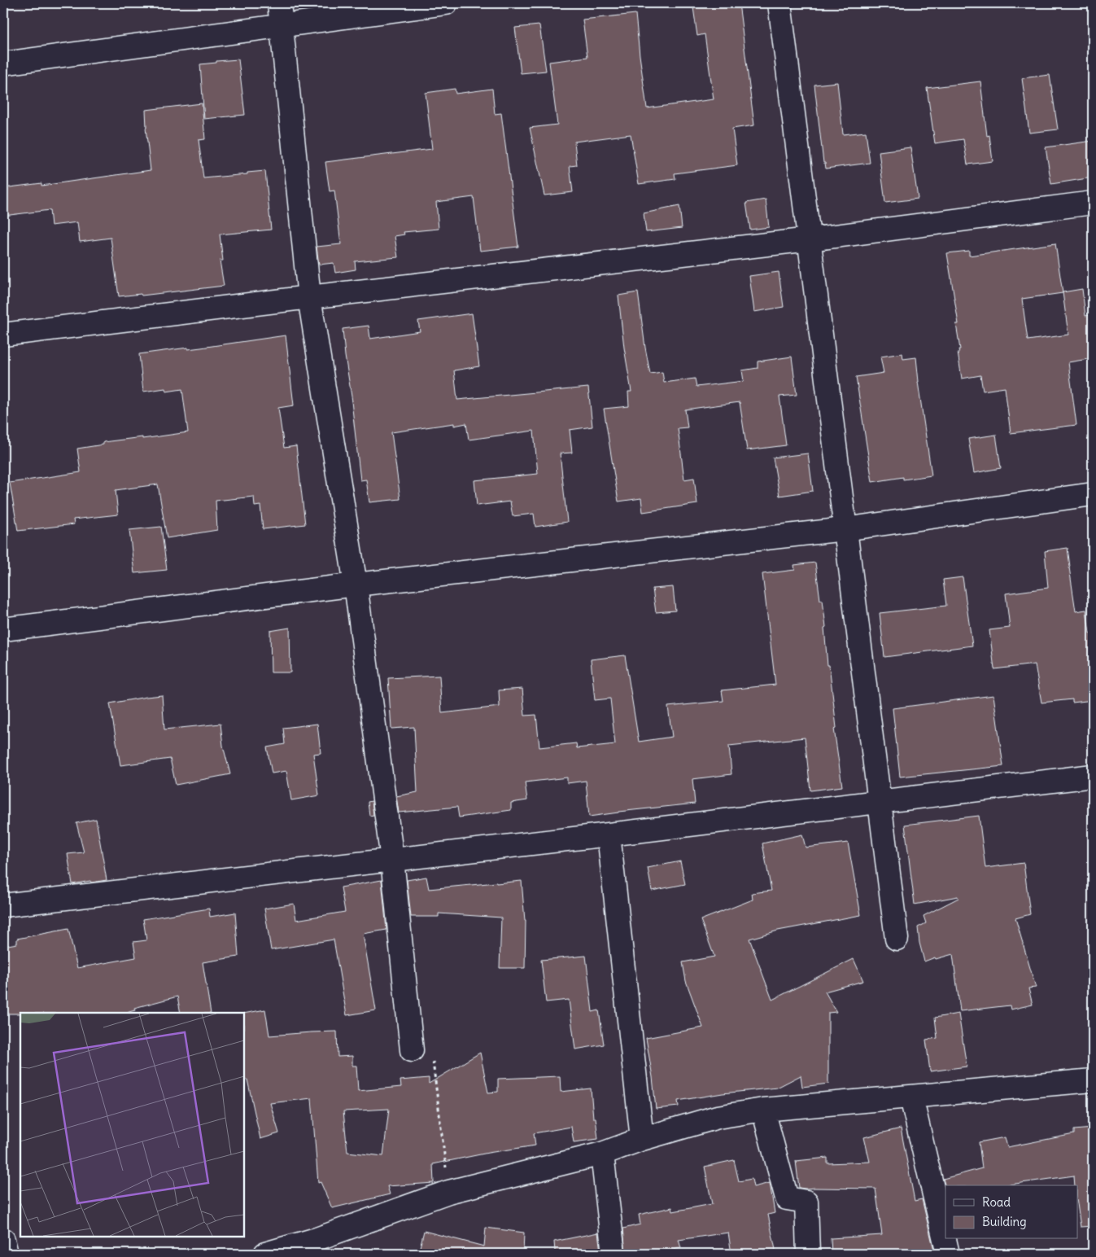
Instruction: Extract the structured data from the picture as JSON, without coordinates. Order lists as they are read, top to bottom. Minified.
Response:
{"legend":["Road","Building"]}
